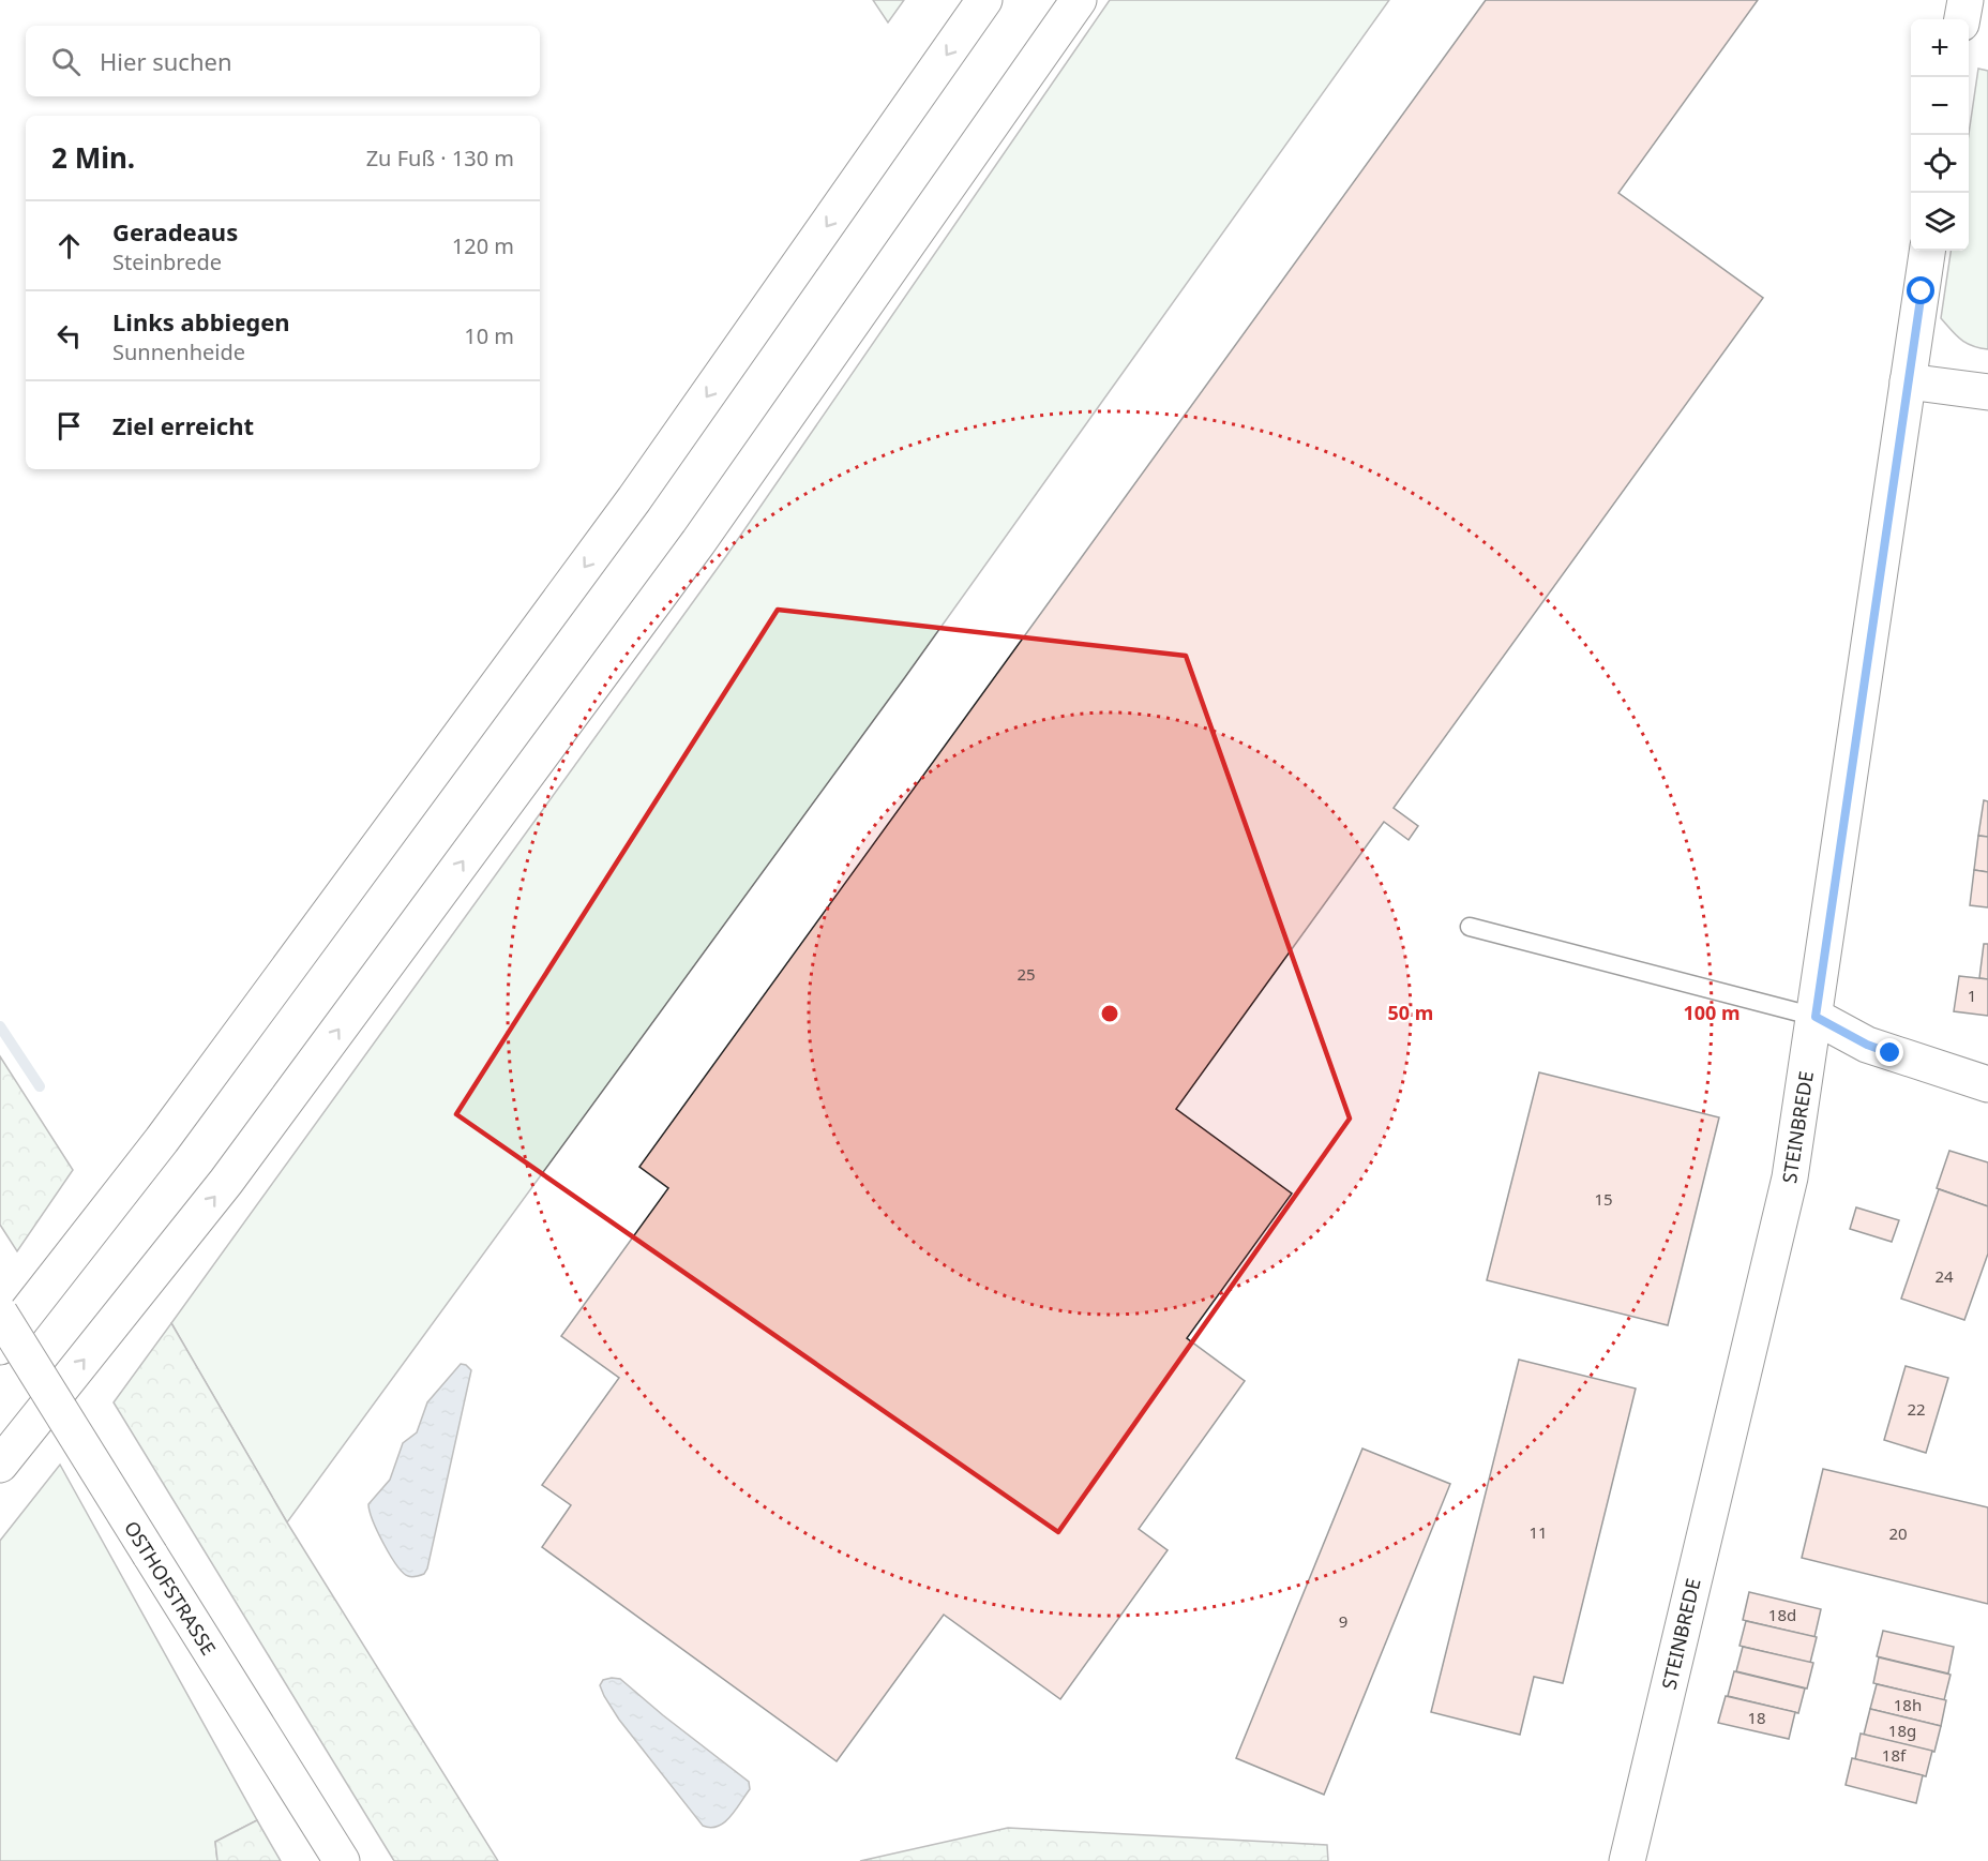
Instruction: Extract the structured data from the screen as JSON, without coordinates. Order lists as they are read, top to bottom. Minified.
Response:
{"streets":{"main road":["STEINBREDE","OSTHOFSTRASSE"]},"house_numbers":["25","1","15","24","22","11","20","18d","9","18h","18","18g","18f"],"page":{"map_buttons":["+","−"],"search":"Hier suchen","heading":["2 Min.","Zu Fuß · 130 m"],"list":[["Geradeaus","Steinbrede","120 m"],["Links abbiegen","Sunnenheide","10 m"],"Ziel erreicht"]},"rings":["50 m","100 m"]}
